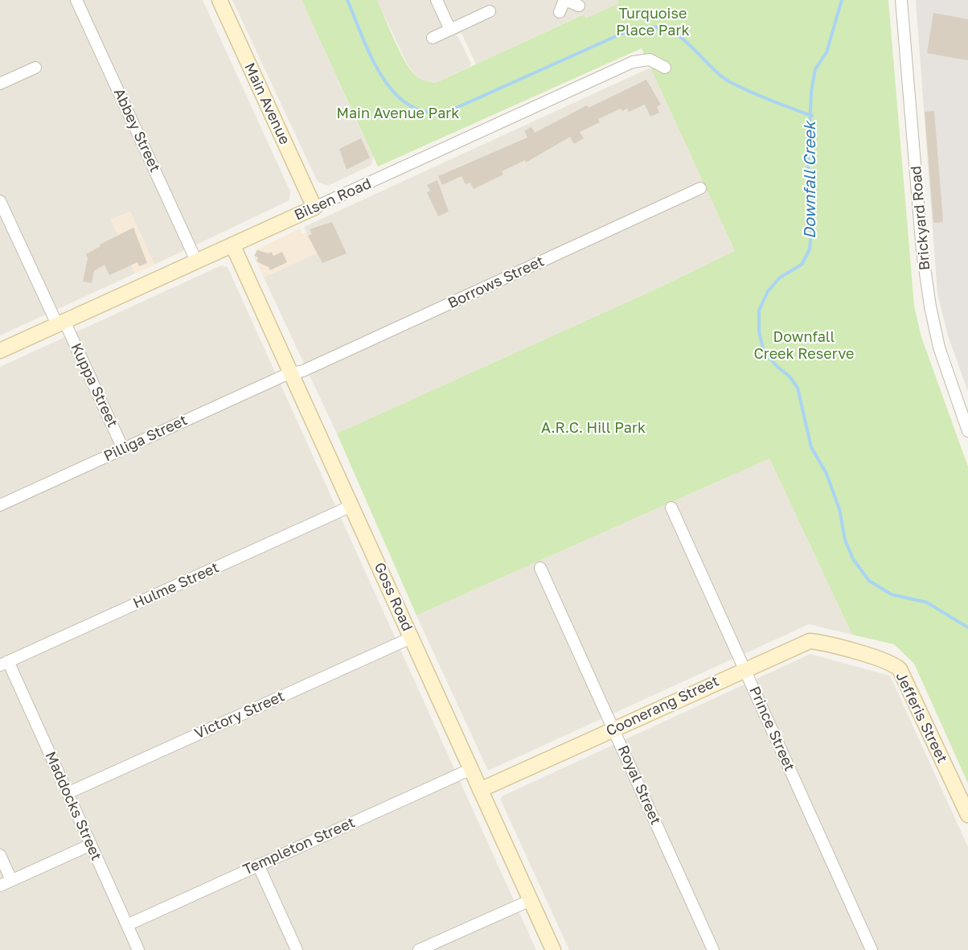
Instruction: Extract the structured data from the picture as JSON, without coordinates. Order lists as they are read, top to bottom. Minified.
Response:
{"streets":{"street":["Main Avenue","Abbey Street","Bilsen Road","Brickyard Road","Borrows Street","Kuppa Street","Pilliga Street","Hulme Street","Goss Road","Coonerang Street","Victory Street","Jefferis Street","Prince Street","Royal Street","Maddocks Street","Templeton Street"]},"crossings":[["Main Avenue","Bilsen Road"],["Abbey Street","Bilsen Road"],["Bilsen Road","Kuppa Street"],["Bilsen Road","Goss Road"],["Borrows Street","Pilliga Street"],["Borrows Street","Goss Road"],["Kuppa Street","Pilliga Street"],["Pilliga Street","Goss Road"],["Hulme Street","Goss Road"],["Hulme Street","Maddocks Street"],["Goss Road","Coonerang Street"],["Goss Road","Victory Street"],["Goss Road","Templeton Street"],["Coonerang Street","Jefferis Street"],["Coonerang Street","Prince Street"],["Coonerang Street","Royal Street"],["Victory Street","Maddocks Street"],["Maddocks Street","Templeton Street"]],"water":["Downfall Creek"],"parks":["Turquoise Place Park","Main Avenue Park","Downfall Creek Reserve","A.R.C. Hill Park"]}
